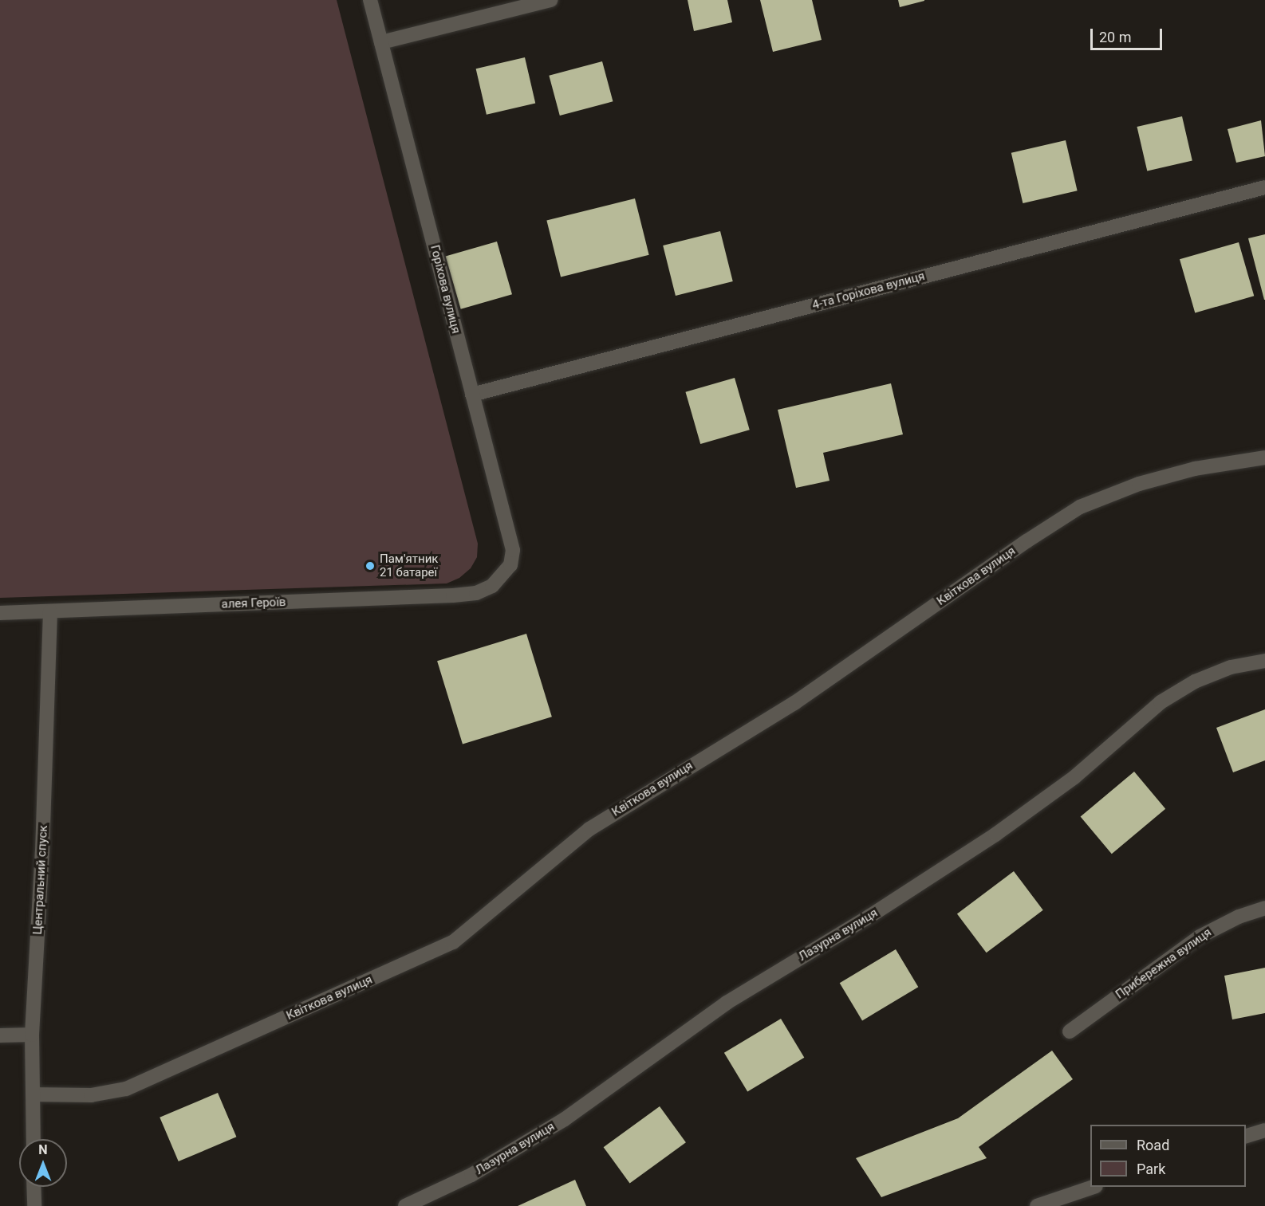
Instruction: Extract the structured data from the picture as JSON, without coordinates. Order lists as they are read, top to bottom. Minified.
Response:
{"streets":{"street":["Горіхова вулиця","4-та Горіхова вулиця","Квіткова вулиця","алея Героїв","Центральний спуск","Лазурна вулиця","Прибережна вулиця"]},"crossings":[["Горіхова вулиця","4-та Горіхова вулиця"],["Горіхова вулиця","алея Героїв"],["Квіткова вулиця","Центральний спуск"],["алея Героїв","Центральний спуск"]],"places":["Пам'ятник 21 батареї"],"legend":["Road","Park"],"scale_bar":"20 m","north":"top"}
